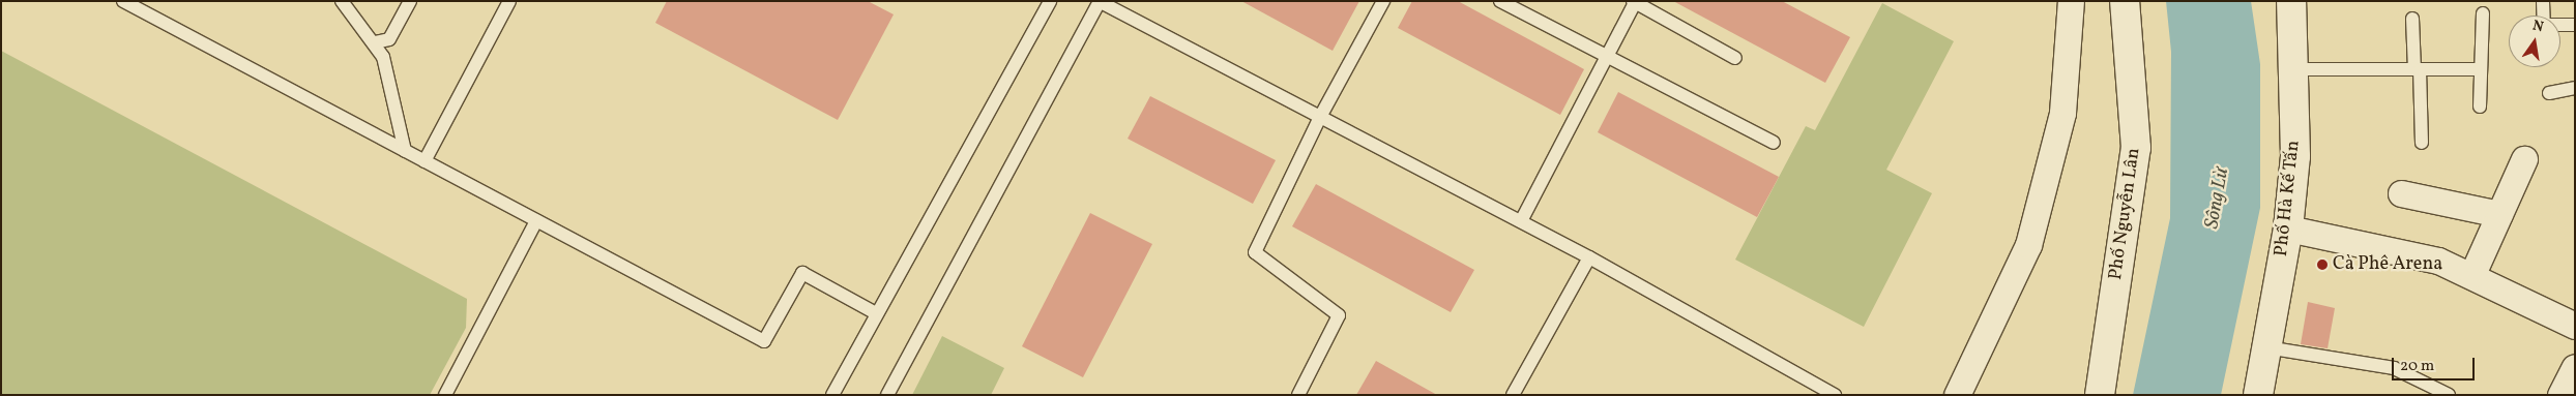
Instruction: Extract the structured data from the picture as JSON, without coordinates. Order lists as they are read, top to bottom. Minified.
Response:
{"streets":{"street":["Phố Hà Kế Tấn","Phố Nguyễn Lân"]},"water":["Sông Lừ"],"places":["Cà Phê Arena"],"scale_bar":"20 m","north":"top"}
